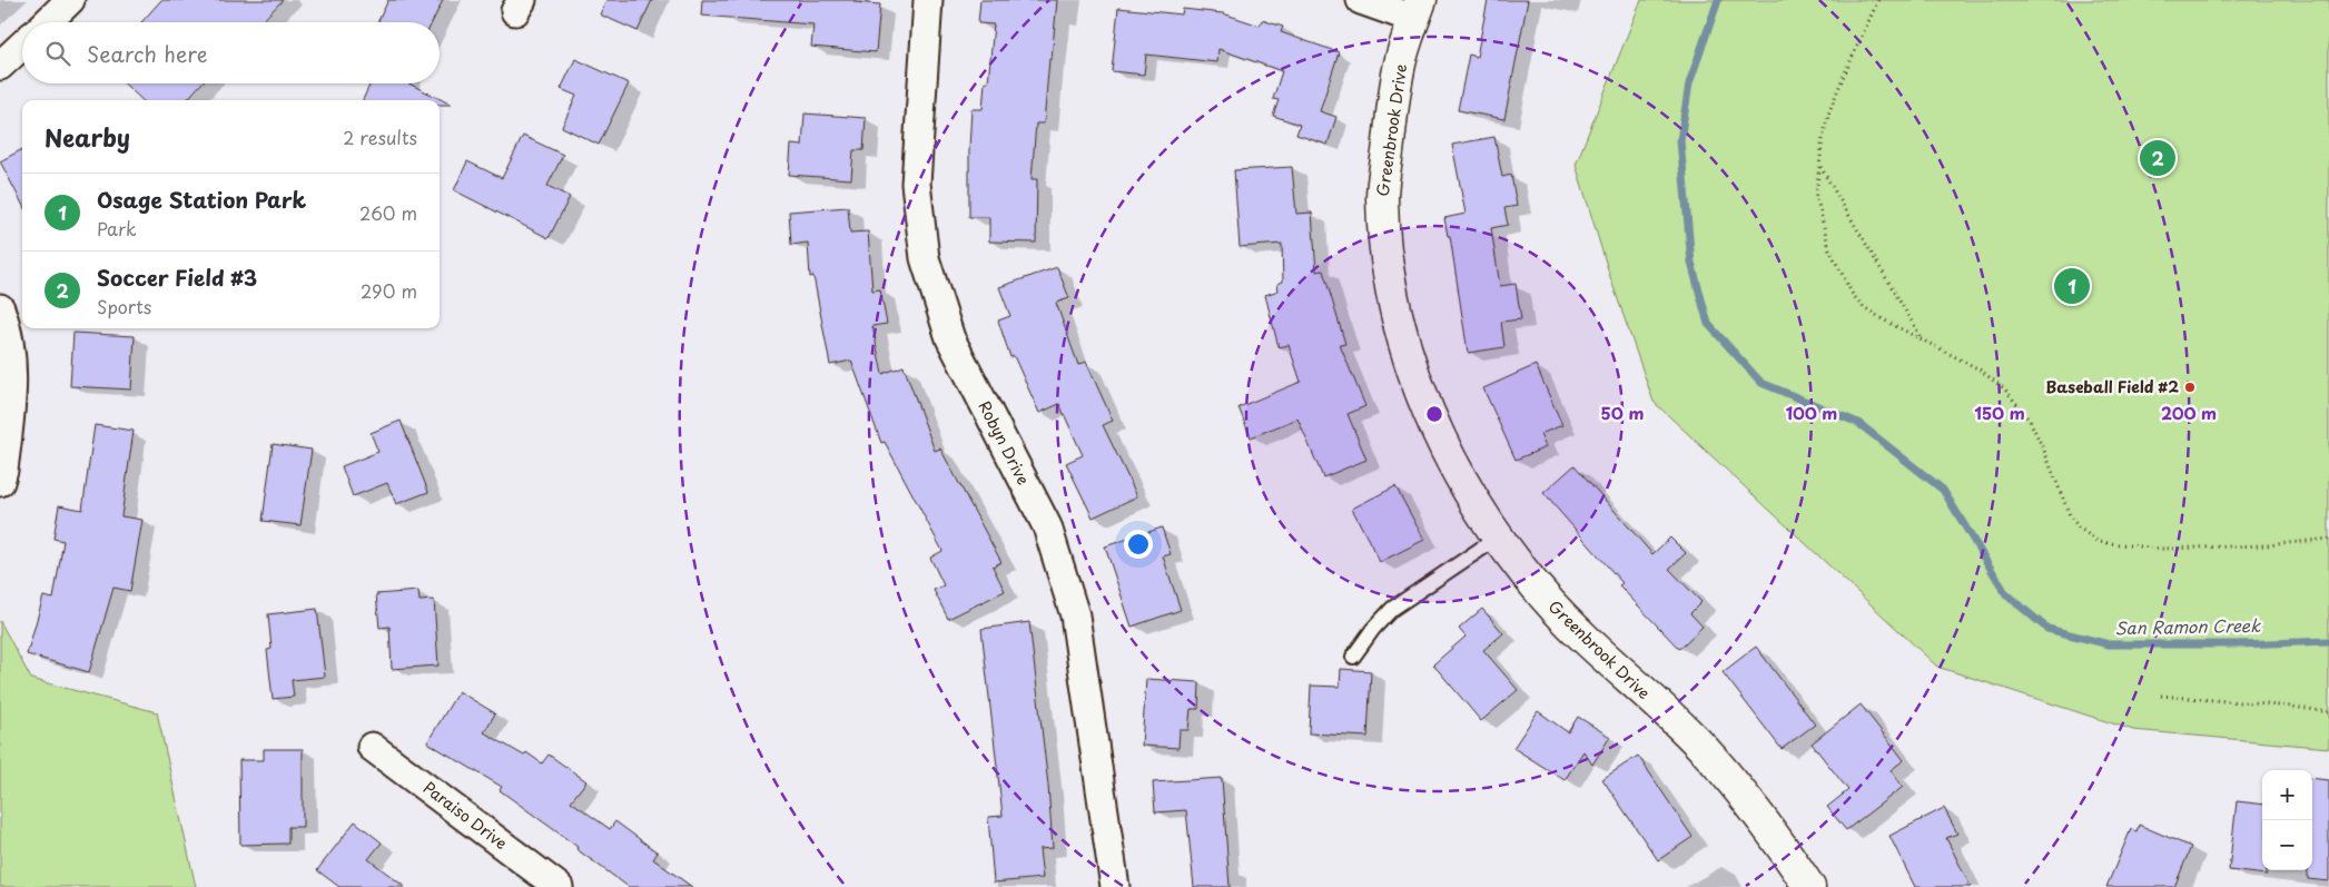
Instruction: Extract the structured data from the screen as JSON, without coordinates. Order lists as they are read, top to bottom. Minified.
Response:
{"streets":{"street":["Greenbrook Drive","Robyn Drive","Paraiso Drive"]},"water":["San Ramon Creek"],"places":["Baseball Field #2"],"page":{"search":"Search here","heading":["Nearby","2 results"],"pins":["2","1"],"list":[{"mark":"1","name":"Osage Station Park","note":"Park","value":"260 m"},{"mark":"2","name":"Soccer Field #3","note":"Sports","value":"290 m"}],"map_buttons":["+","−"]},"rings":["50 m","100 m","150 m","200 m"]}
